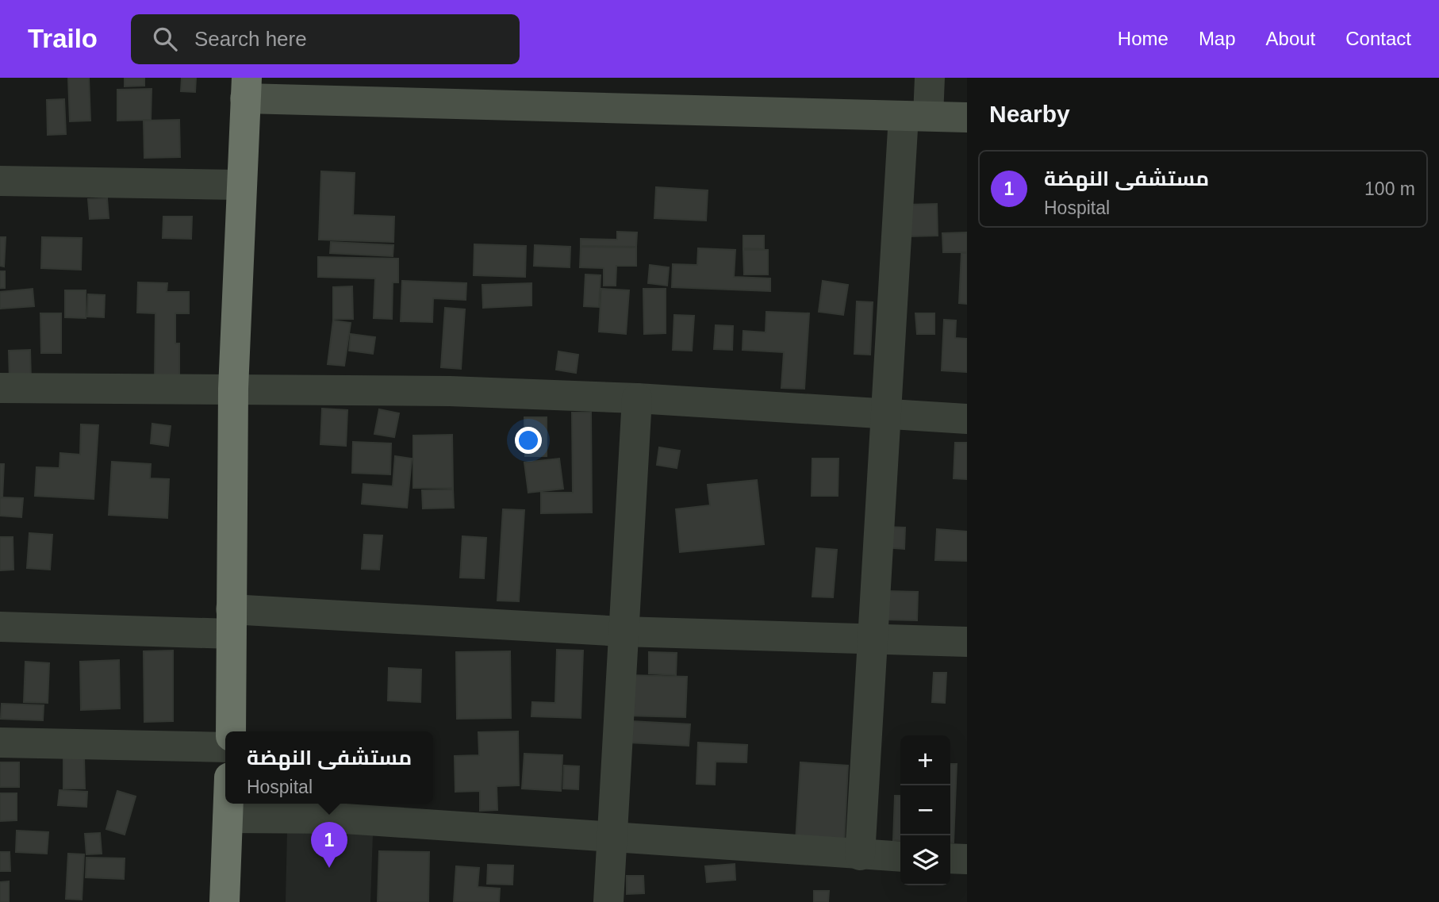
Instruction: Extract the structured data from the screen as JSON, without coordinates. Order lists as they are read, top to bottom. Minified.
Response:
{"page":{"header":"Trailo","search":"Search here","nav":["Home","Map","About","Contact"],"heading":"Nearby","list":[{"mark":"1","name":"مستشفى النهضة","note":"Hospital","value":"100 m"}],"popup":["مستشفى النهضة","Hospital"],"map_buttons":["+","−"],"pins":"1"}}
